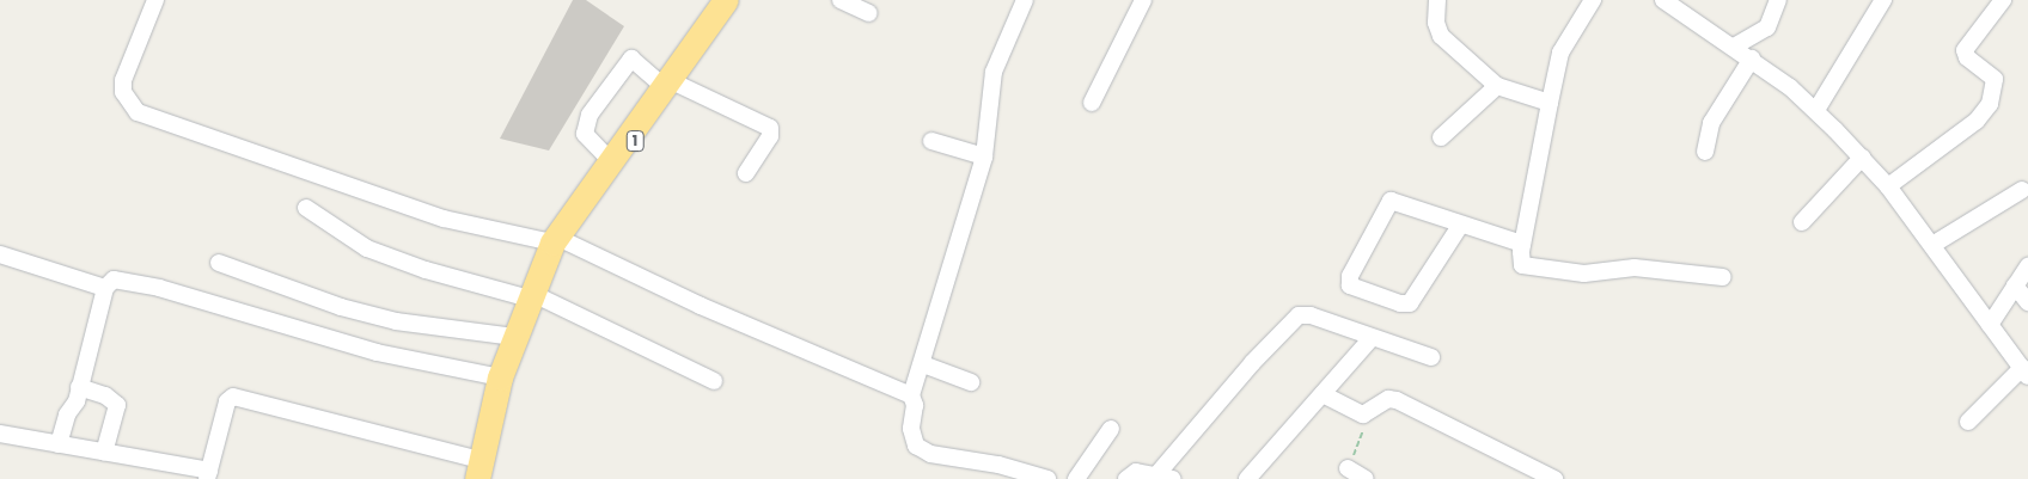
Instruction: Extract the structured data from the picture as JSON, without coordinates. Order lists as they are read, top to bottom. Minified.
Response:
{"streets":{"highway":["1"]}}
